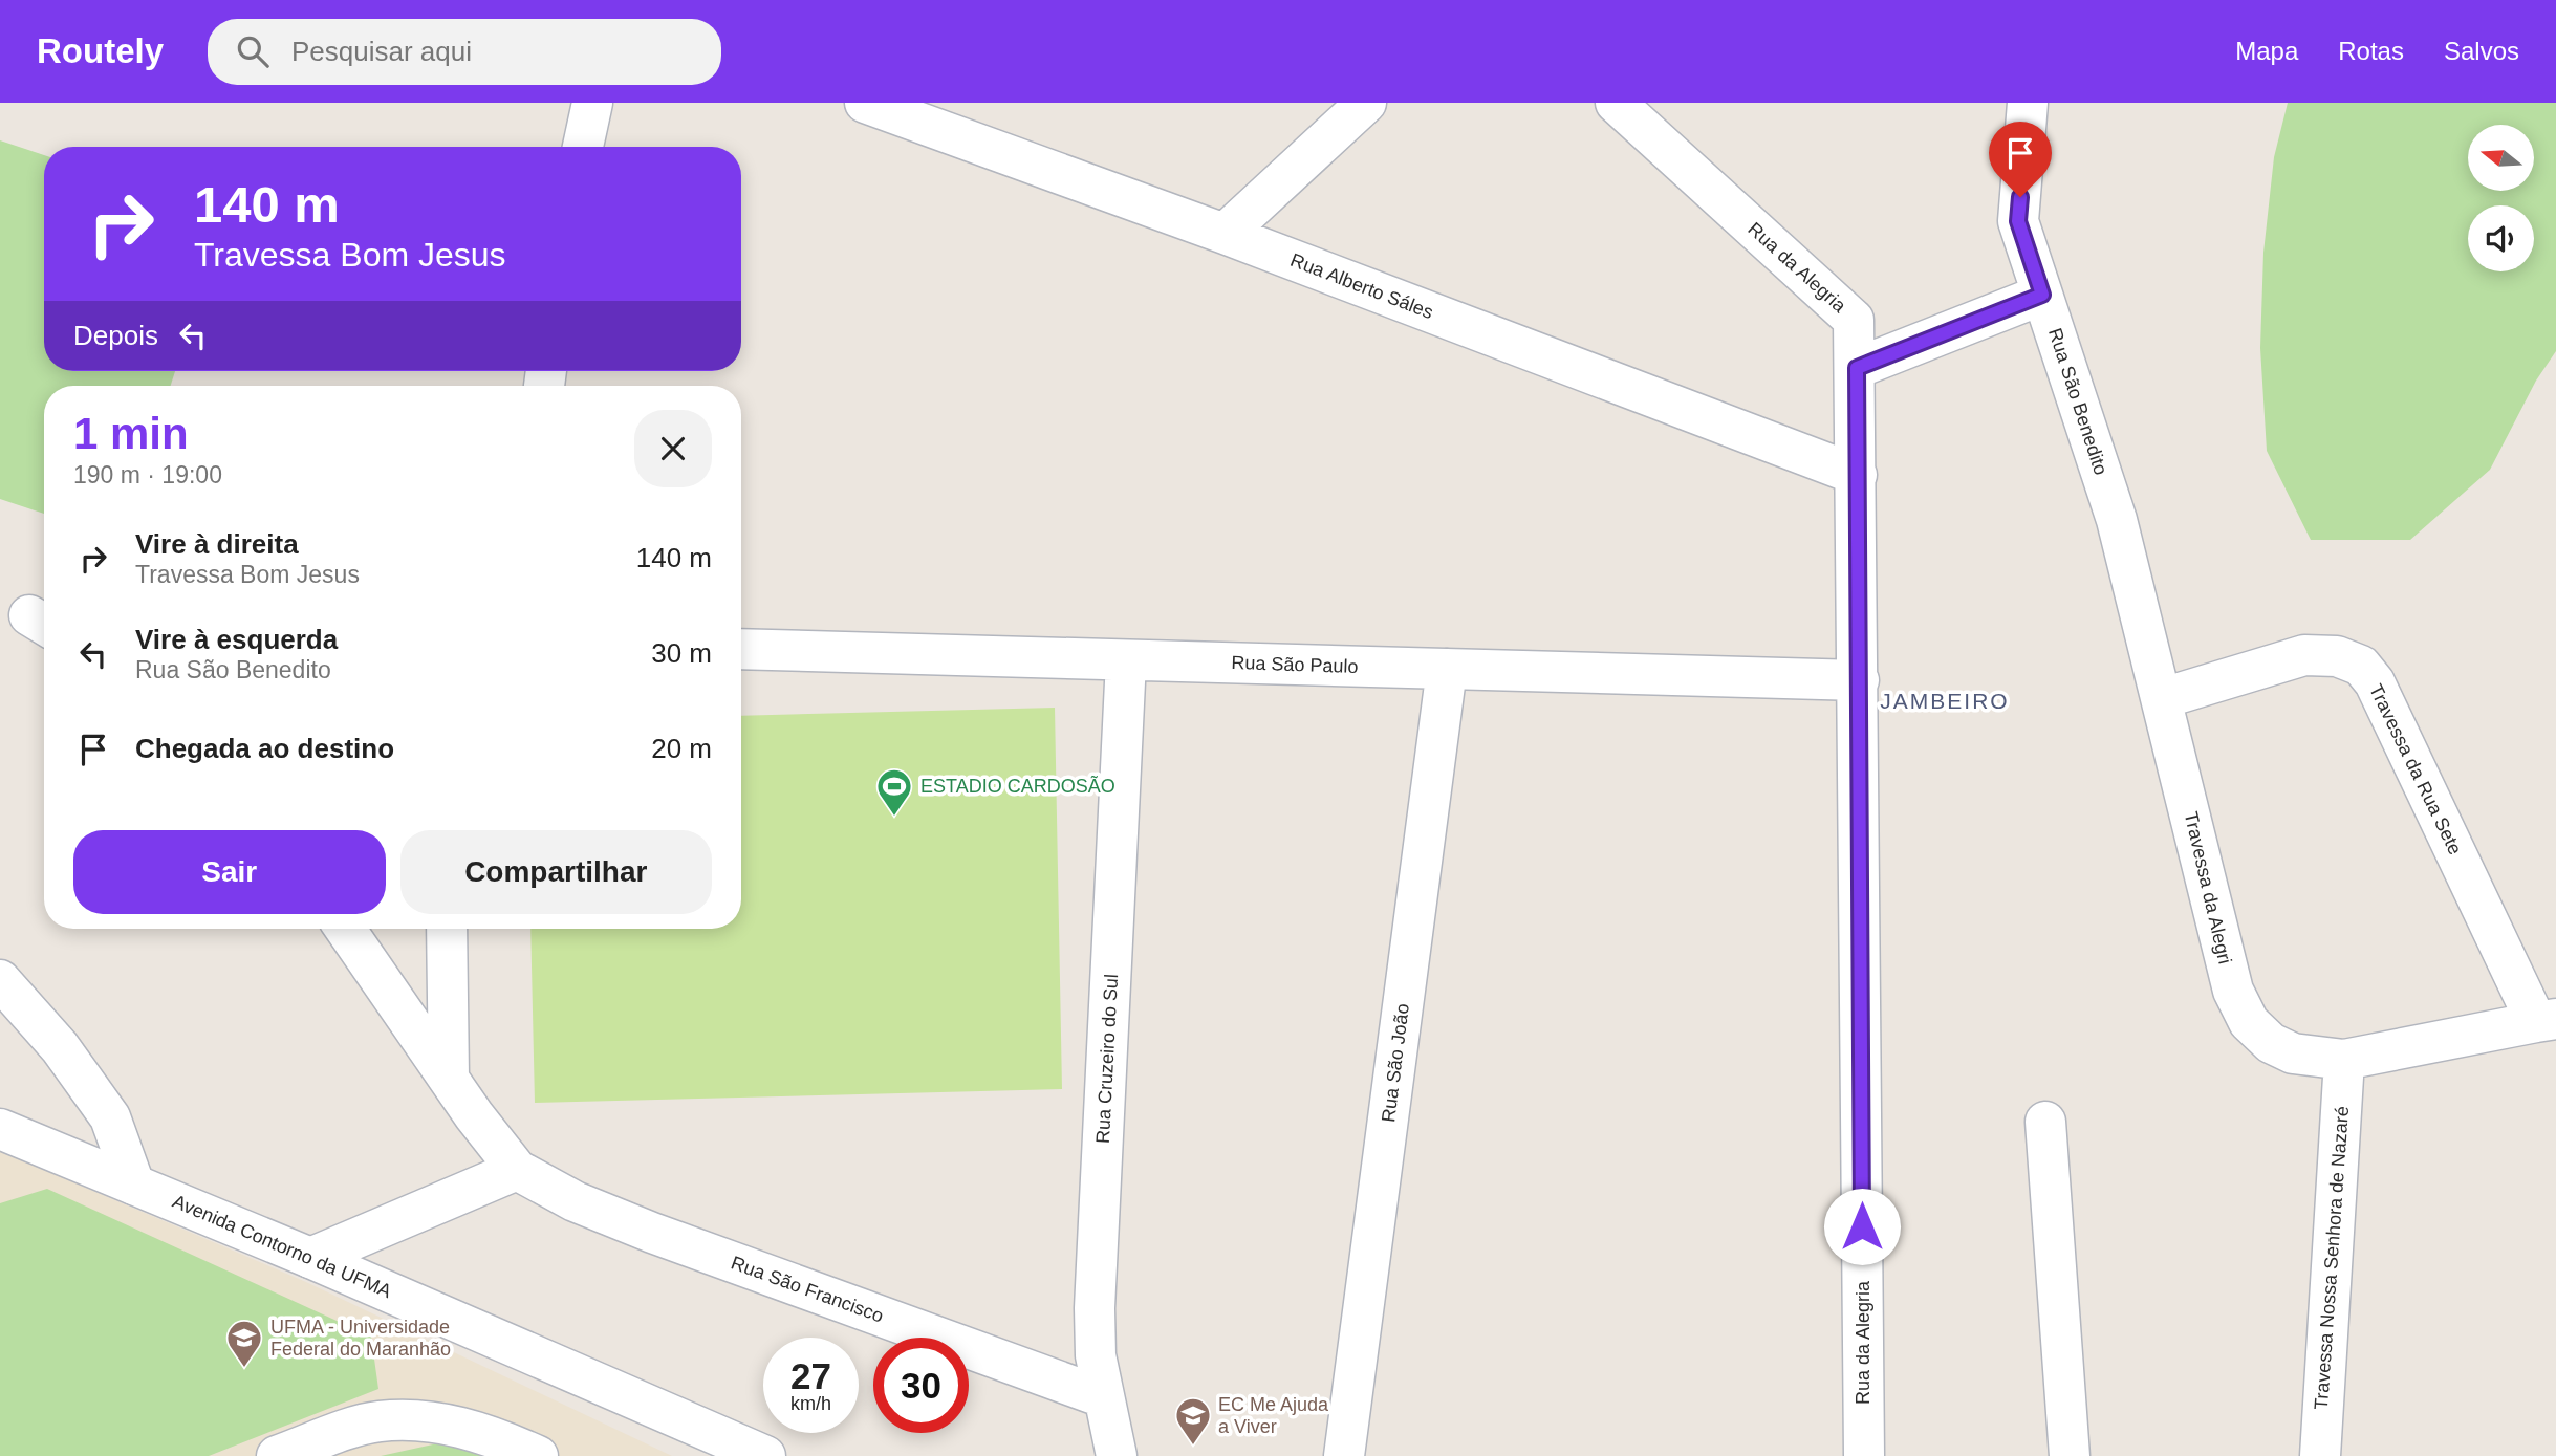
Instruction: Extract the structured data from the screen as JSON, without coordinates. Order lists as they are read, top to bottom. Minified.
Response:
{"streets":{"street":["Rua da Alegria","Rua Alberto Sáles","Rua São Benedito","Rua São Paulo","Travessa da Rua Sete","Travessa da Alegri","Rua Cruzeiro do Sul","Rua São João","Avenida Contorno da UFMA","Travessa Nossa Senhora de Nazaré","Rua São Francisco"]},"crossings":[["Rua da Alegria","Rua Alberto Sáles"],["Rua da Alegria","Rua São Paulo"],["Rua São Benedito","Travessa da Rua Sete"],["Rua São Benedito","Travessa da Alegri"],["Rua São Paulo","Rua Cruzeiro do Sul"],["Rua São Paulo","Rua São João"],["Travessa da Rua Sete","Travessa da Alegri"],["Travessa da Rua Sete","Travessa Nossa Senhora de Nazaré"],["Rua Cruzeiro do Sul","Rua São Francisco"]],"districts":["JAMBEIRO"],"places":{"sports":["ESTADIO CARDOSÃO"],"school or university":["UFMA - Universidade Federal do Maranhão","EC Me Ajuda a Viver"]},"north":"left","page":{"header":"Routely","search":"Pesquisar aqui","nav":["Mapa","Rotas","Salvos"],"turn":["140 m","Travessa Bom Jesus"],"then":"Depois","heading":["1 min","190 m · 19:00"],"list":[{"name":"Vire à direita","note":"Travessa Bom Jesus","value":"140 m"},{"name":"Vire à esquerda","note":"Rua São Benedito","value":"30 m"},{"name":"Chegada ao destino","value":"20 m"}],"buttons":["Sair","Compartilhar"],"speed":"27 km/h","limit":"30"}}
